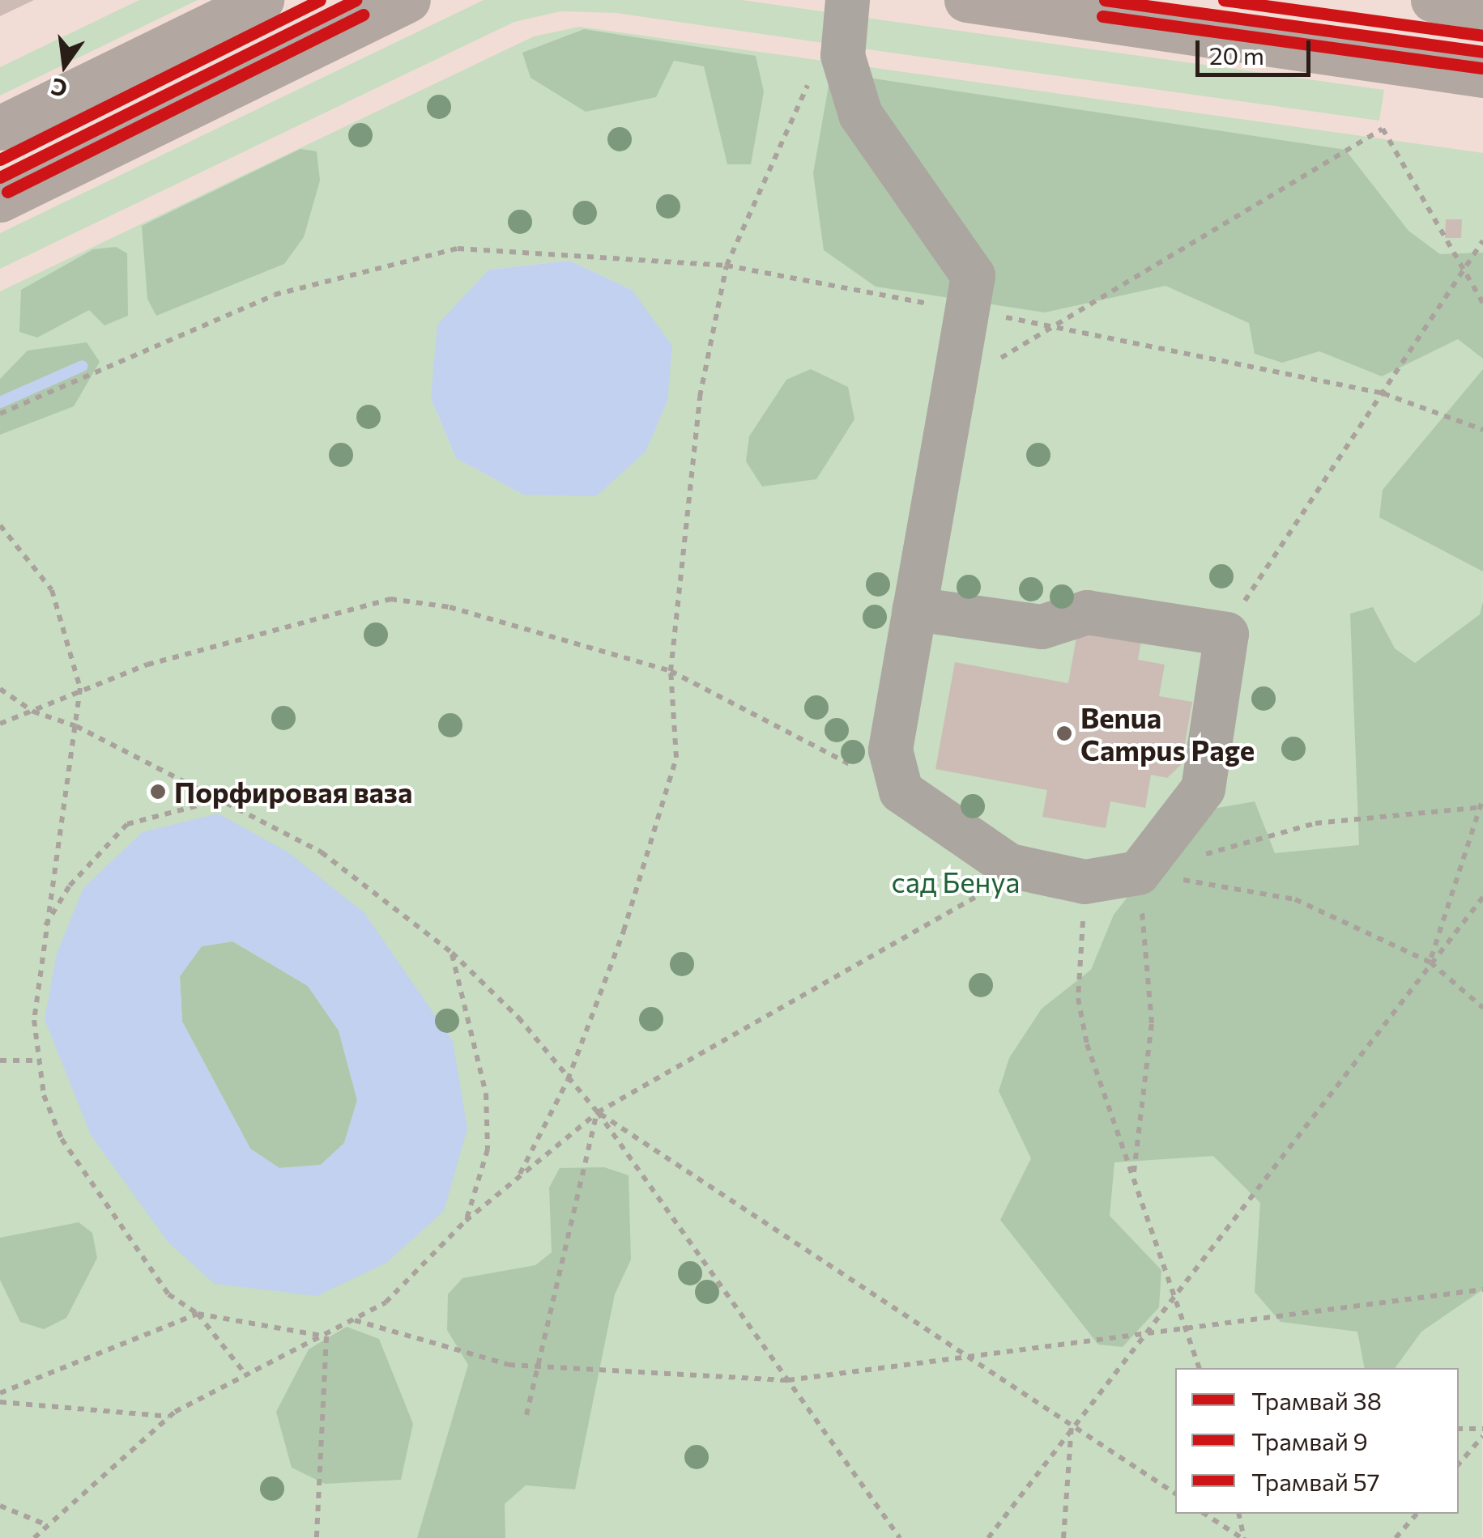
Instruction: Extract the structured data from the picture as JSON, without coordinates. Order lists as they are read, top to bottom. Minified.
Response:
{"parks":["сад Бенуа"],"places":["Benua Campus Page","Порфировая ваза"],"lines":["tram line 38","tram line 57","tram line 9"],"legend":["Трамвай 38","Трамвай 9","Трамвай 57"],"scale_bar":"20 m","north":"bottom"}
